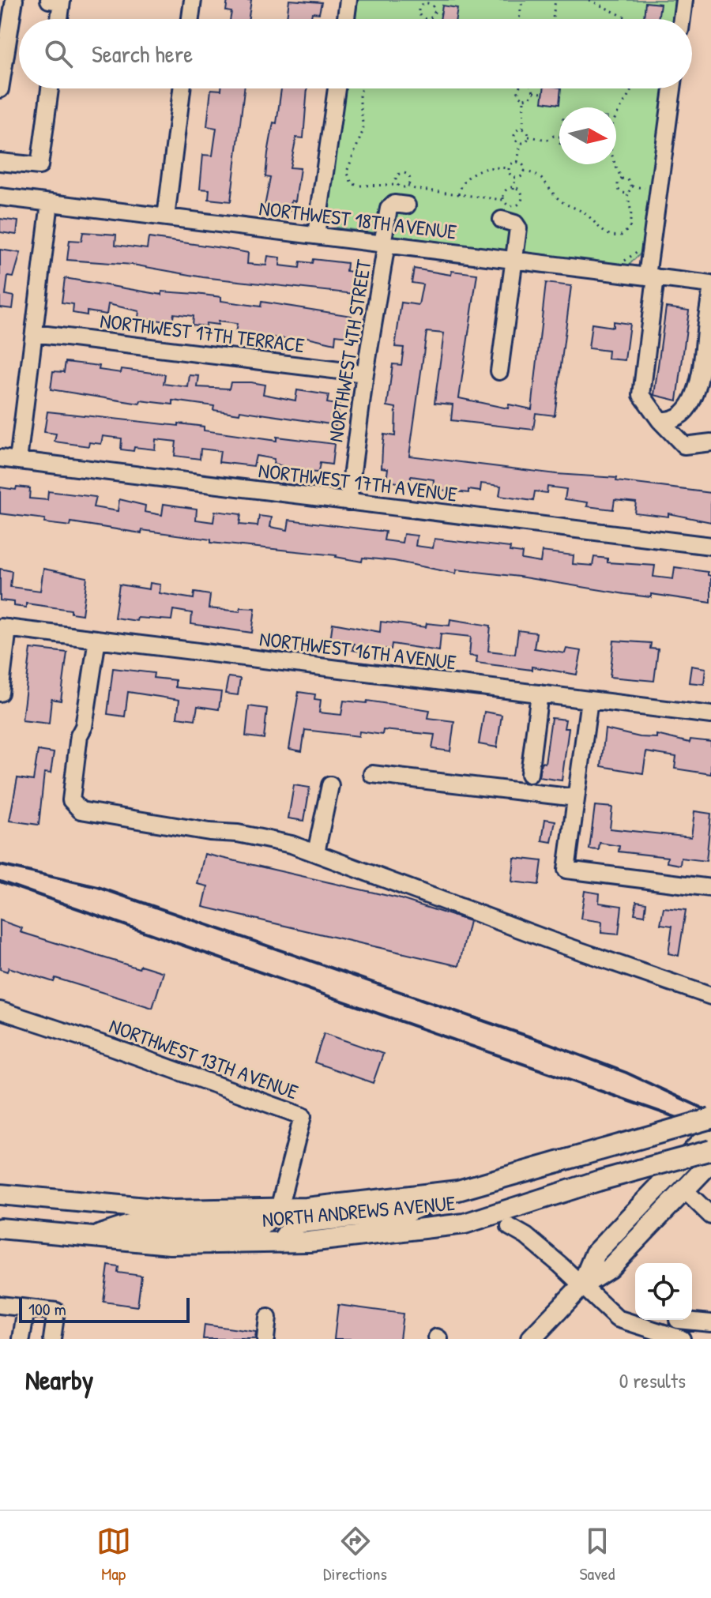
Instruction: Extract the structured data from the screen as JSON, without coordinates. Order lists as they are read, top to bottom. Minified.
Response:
{"streets":{"main road":["NORTH ANDREWS AVENUE"],"street":["NORTHWEST 18TH AVENUE","NORTHWEST 17TH TERRACE","NORTHWEST 4TH STREET","NORTHWEST 17TH AVENUE","NORTHWEST 16TH AVENUE","NORTHWEST 13TH AVENUE"]},"crossings":[["NORTHWEST 18TH AVENUE","NORTHWEST 4TH STREET"],["NORTHWEST 17TH TERRACE","NORTHWEST 4TH STREET"],["NORTHWEST 4TH STREET","NORTHWEST 17TH AVENUE"],["NORTHWEST 13TH AVENUE","NORTH ANDREWS AVENUE"]],"scale_bar":"100 m","north":"right","page":{"search":"Search here","scale":"100 m","heading":["Nearby","0 results"],"nav":["Map","Directions","Saved"]}}
